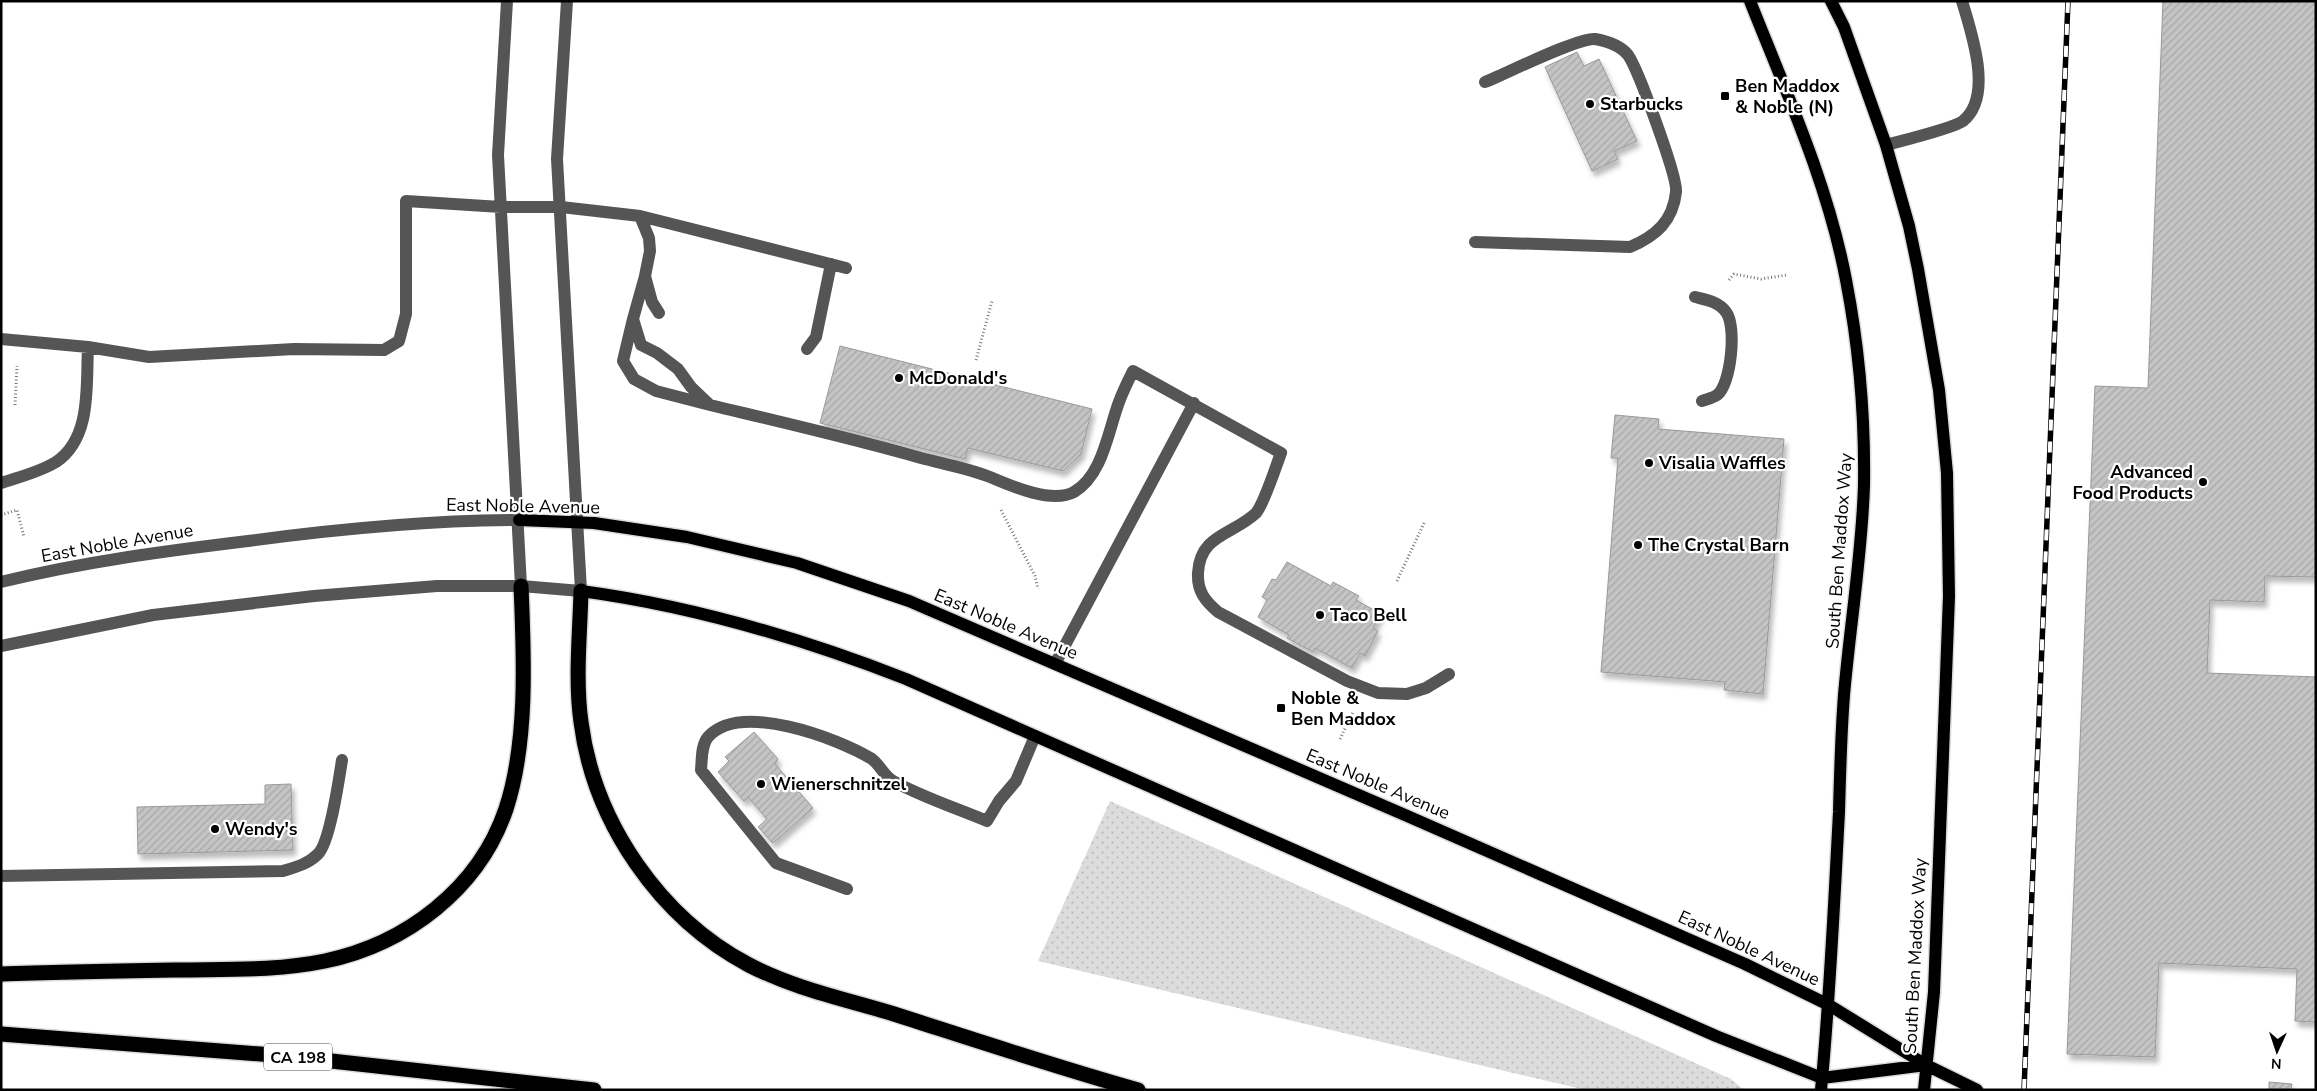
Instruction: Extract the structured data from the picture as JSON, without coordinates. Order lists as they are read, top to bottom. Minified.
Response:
{"streets":{"highway":["CA 198"],"main road":["East Noble Avenue","South Ben Maddox Way"]},"crossings":[["East Noble Avenue","South Ben Maddox Way"]],"places":{"transit":["Ben Maddox & Noble (N)","Noble & Ben Maddox"],"other":["Starbucks","McDonald's","Visalia Waffles","Advanced Food Products","The Crystal Barn","Taco Bell","Wienerschnitzel","Wendy's"]},"north":"bottom"}
